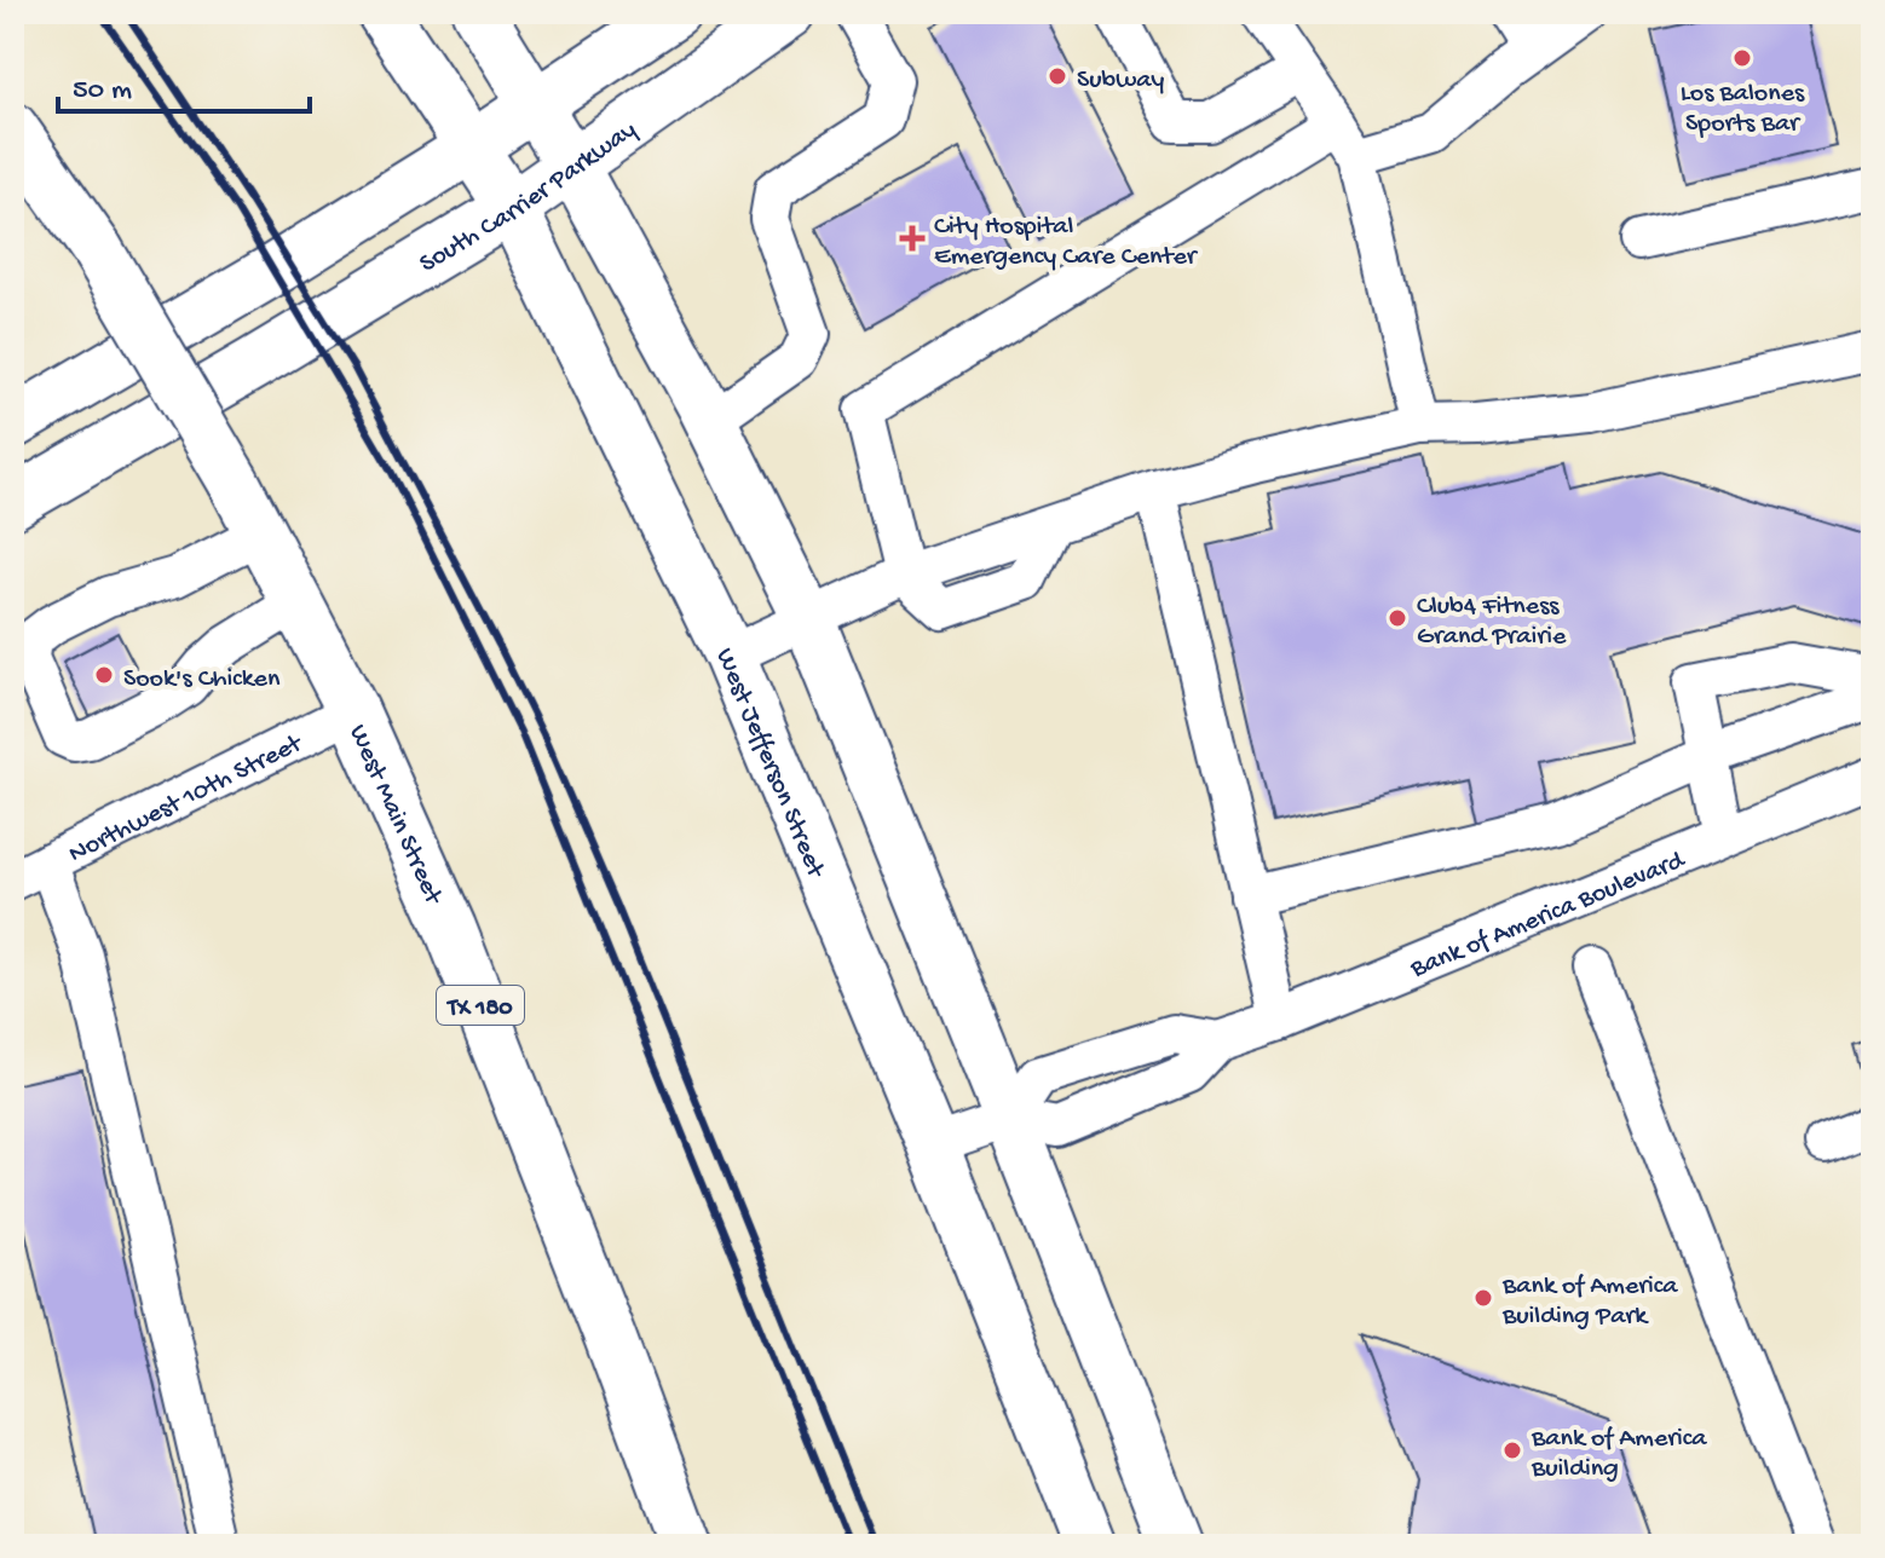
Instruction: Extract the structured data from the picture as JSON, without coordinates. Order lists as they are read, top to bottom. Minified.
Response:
{"streets":{"main road":["South Carrier Parkway","West Jefferson Street","West Main Street","TX 180"],"street":["Northwest 10th Street","Bank of America Boulevard"]},"crossings":[["South Carrier Parkway","West Jefferson Street"],["West Jefferson Street","Bank of America Boulevard"],["Northwest 10th Street","West Main Street"]],"places":{"other":["Los Balones Sports Bar","Subway","Club4 Fitness Grand Prairie","Sook's Chicken","Bank of America Building Park","Bank of America Building"],"health":["City Hospital Emergency Care Center"]},"scale_bar":"50 m"}
